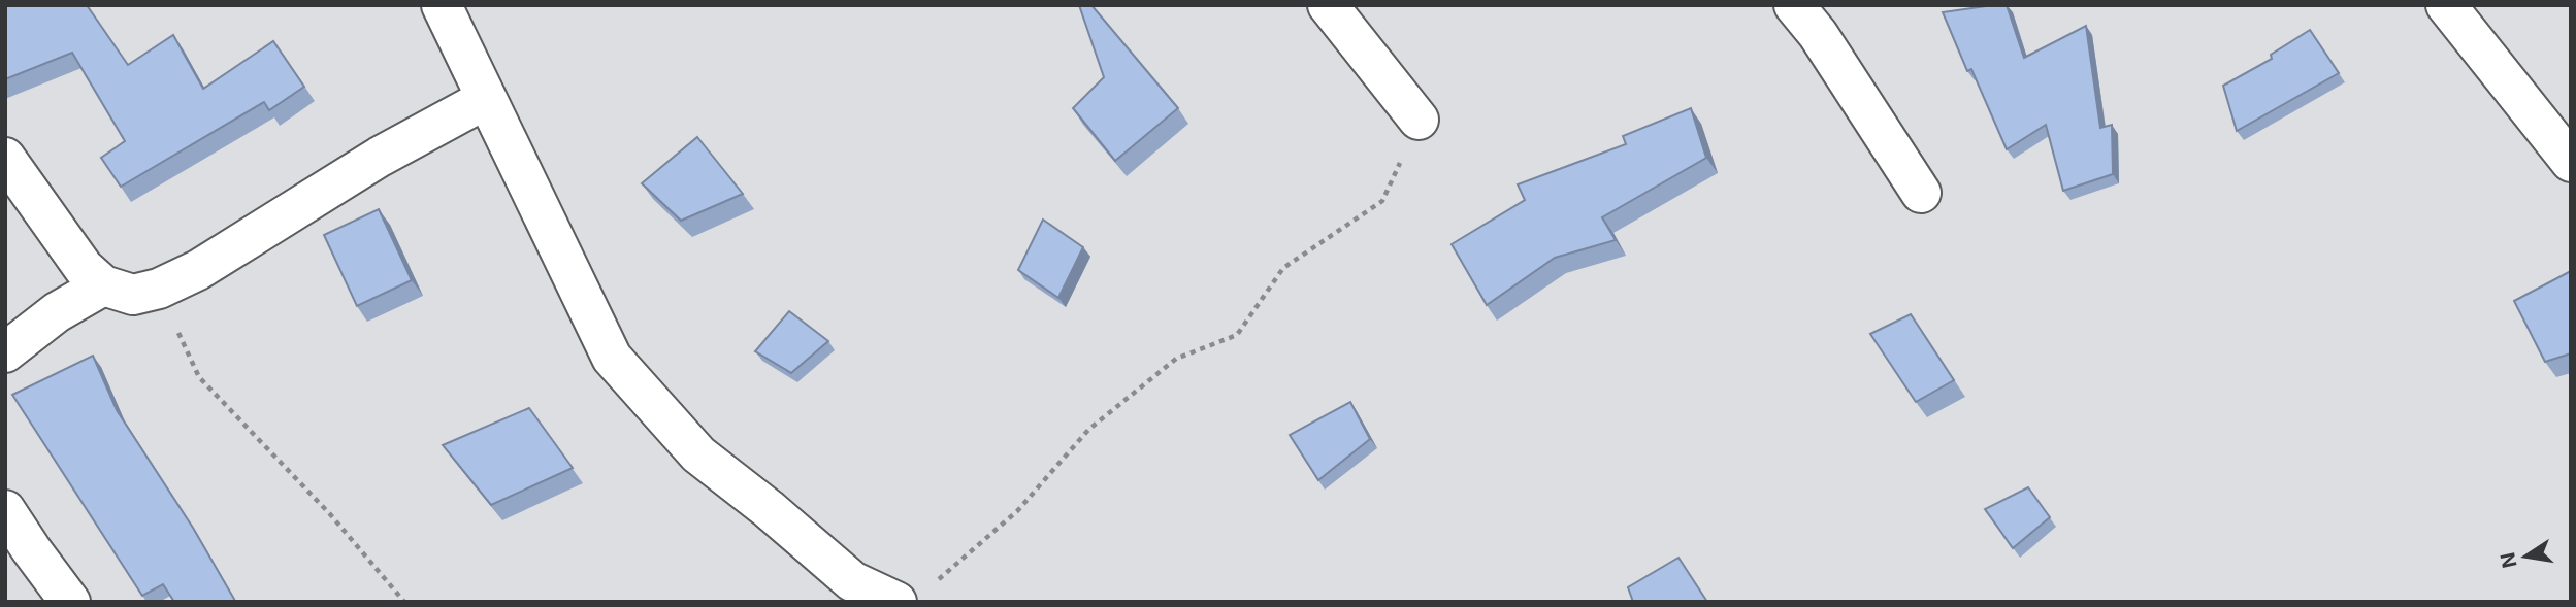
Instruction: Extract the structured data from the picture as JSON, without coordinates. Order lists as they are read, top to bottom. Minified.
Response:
{"north":"left"}
